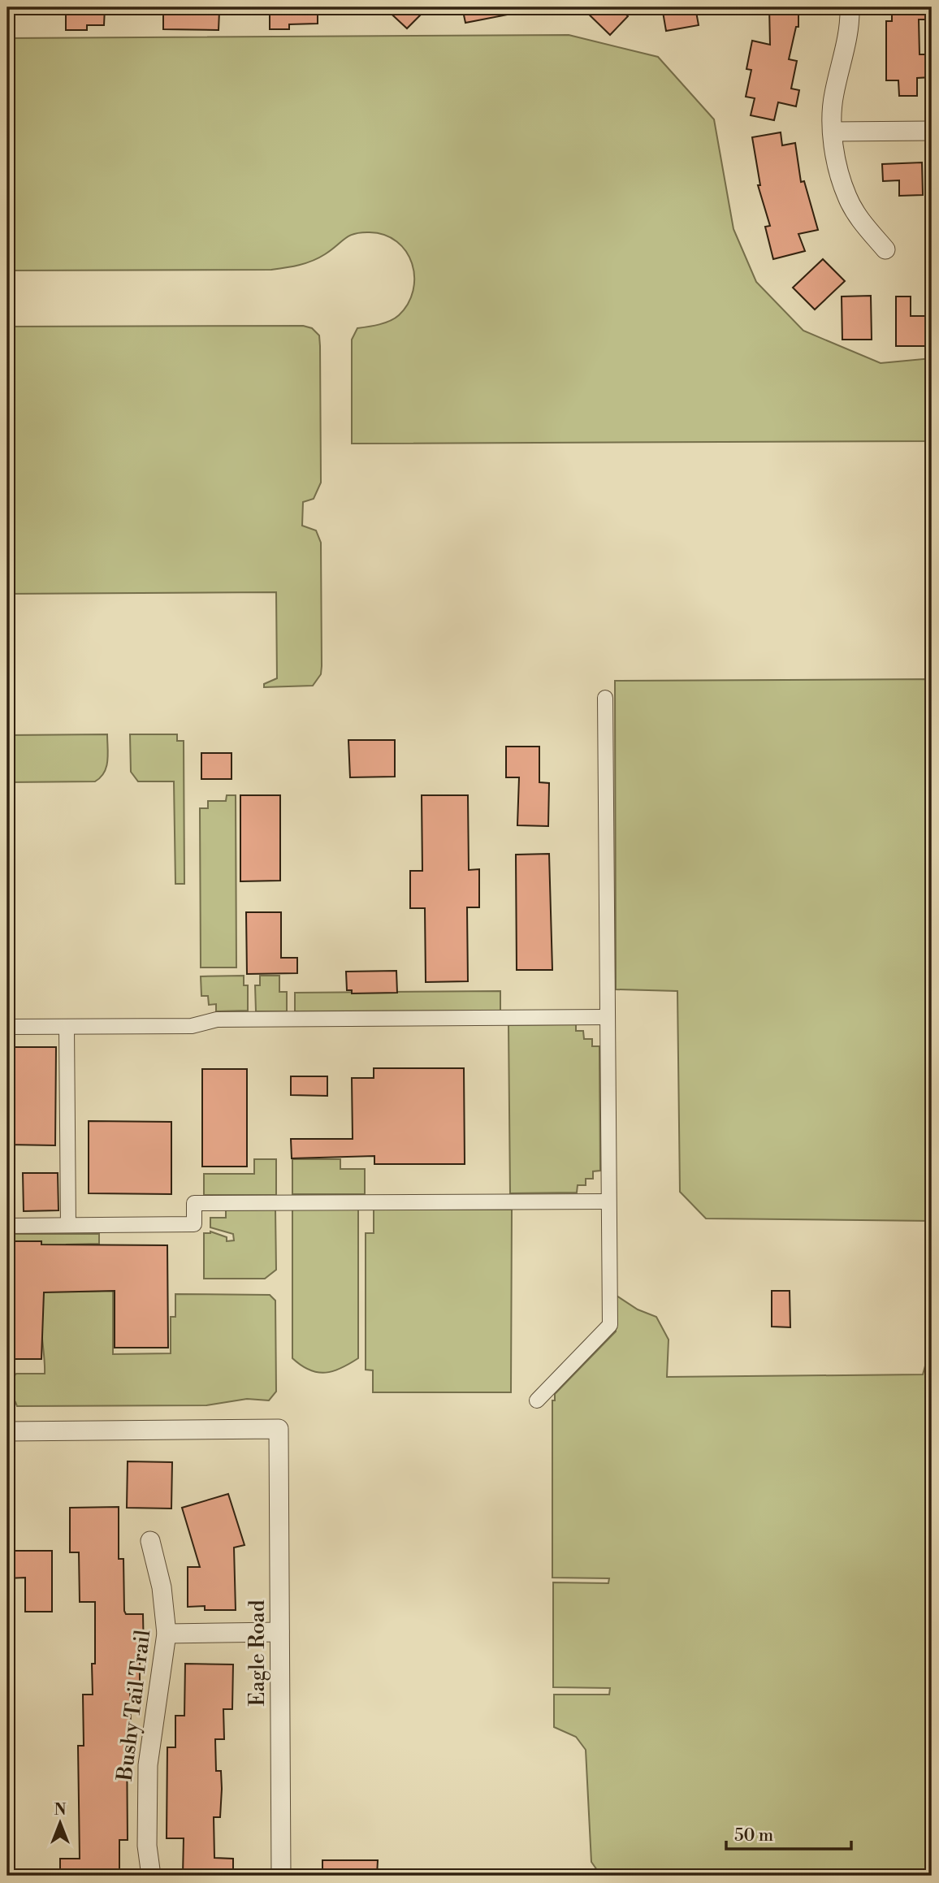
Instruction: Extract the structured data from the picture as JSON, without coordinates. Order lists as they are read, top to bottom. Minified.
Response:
{"streets":{"street":["Eagle Road","Bushy Tail Trail"]},"scale_bar":"50 m","north":"top"}
